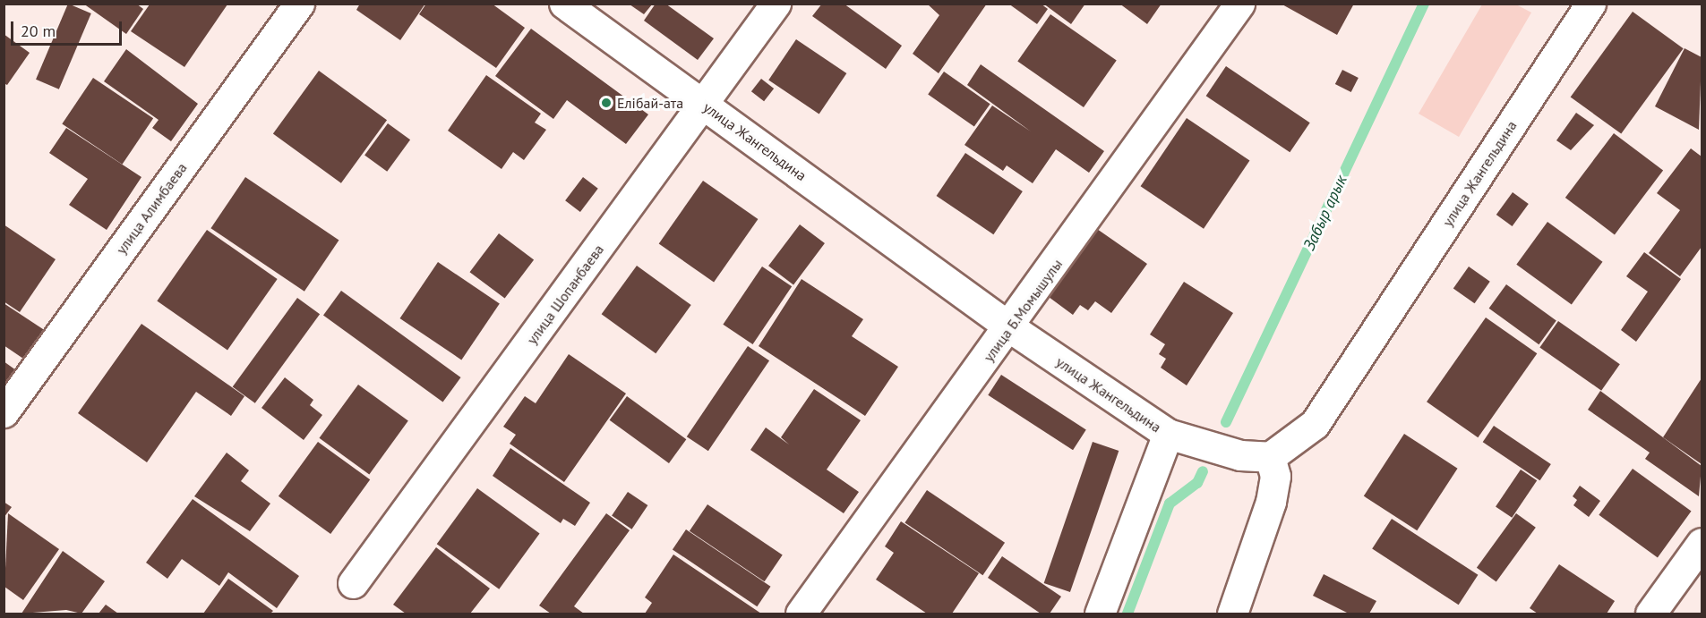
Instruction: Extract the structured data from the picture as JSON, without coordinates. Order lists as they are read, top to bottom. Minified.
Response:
{"streets":{"street":["улица Жангельдина","улица Алимбаева","улица Шопанбаева","улица Б.Момышулы"]},"crossings":[["улица Жангельдина","улица Шопанбаева"],["улица Жангельдина","улица Б.Момышулы"]],"water":["Забыр арык"],"places":["Елібай-ата"],"scale_bar":"20 m"}
